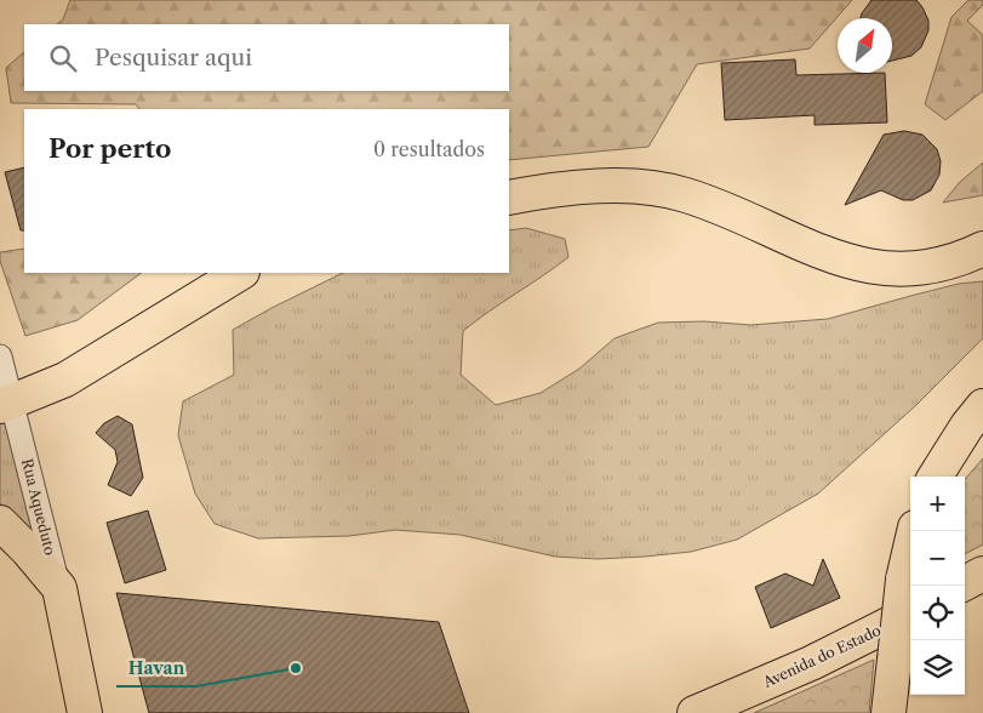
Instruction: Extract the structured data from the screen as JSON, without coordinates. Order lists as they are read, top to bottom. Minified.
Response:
{"streets":{"main road":["Avenida do Estado"],"street":["Rua Aqueduto"]},"places":["Havan"],"north":"top right","page":{"search":"Pesquisar aqui","heading":["Por perto","0 resultados"],"map_buttons":["+","−"]}}
